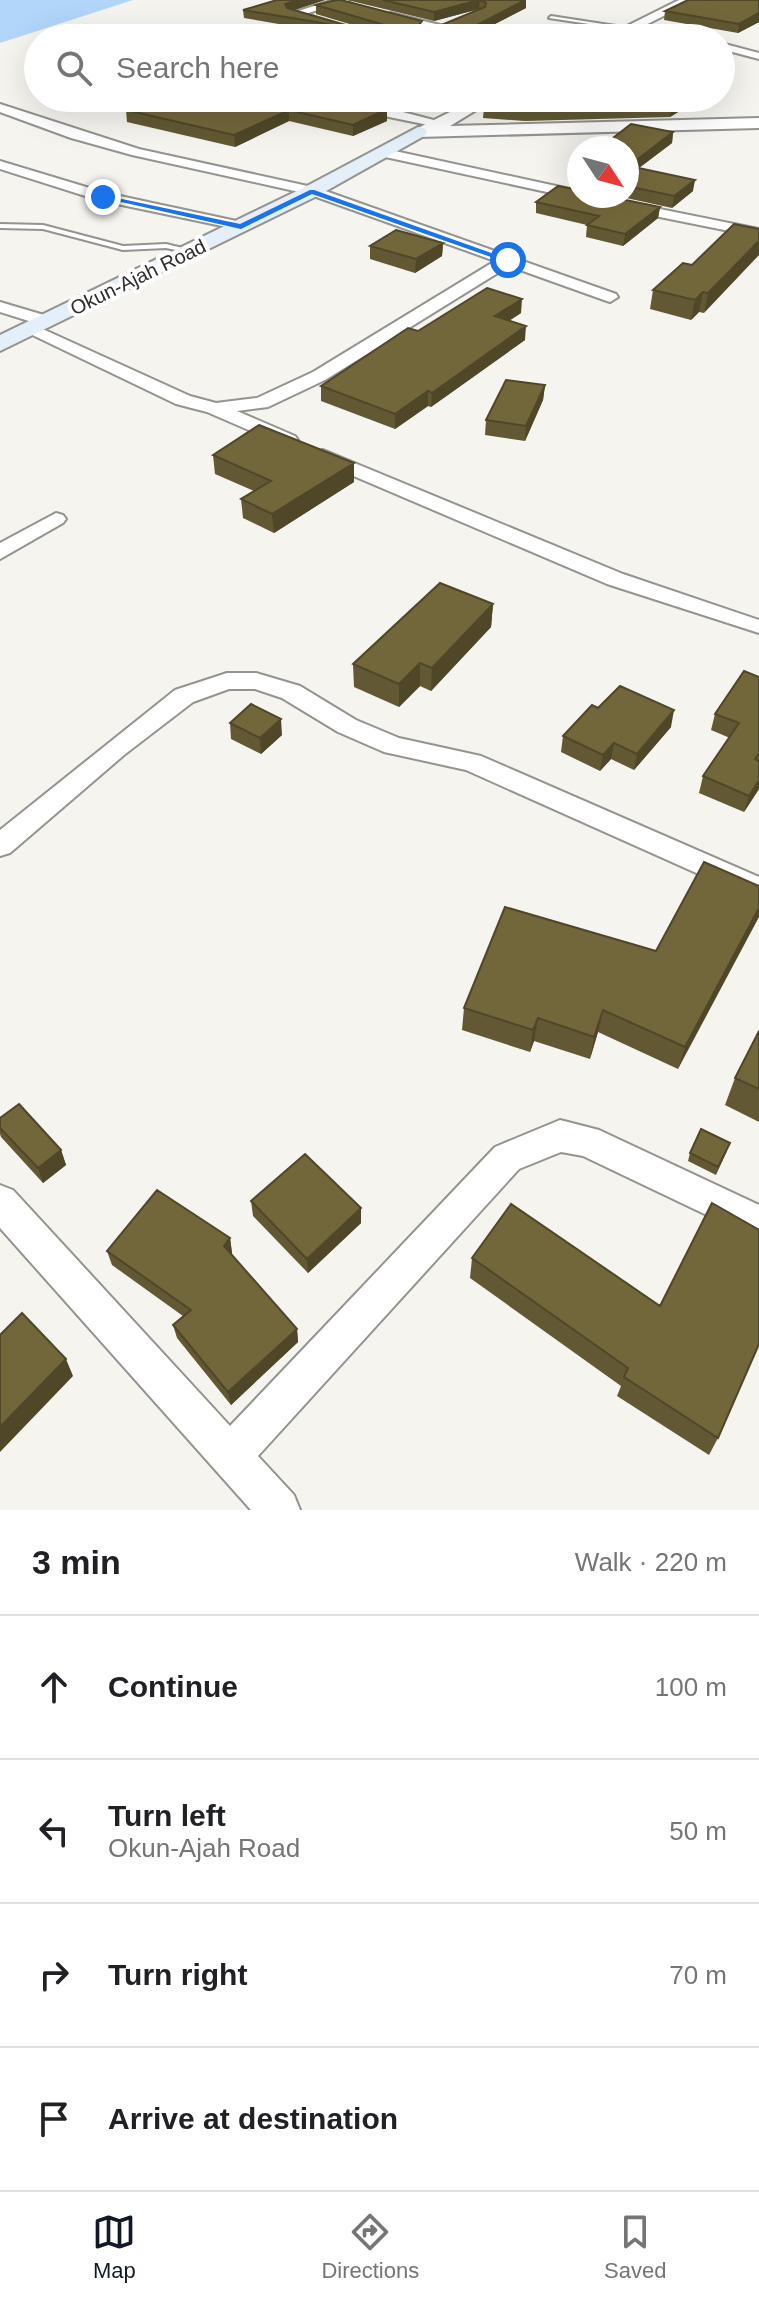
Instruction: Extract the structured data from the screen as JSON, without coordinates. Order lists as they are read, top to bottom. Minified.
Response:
{"streets":{"main road":["Okun-Ajah Road"]},"north":"bottom right","page":{"search":"Search here","heading":["3 min","Walk · 220 m"],"list":[["Continue","100 m"],["Turn left","Okun-Ajah Road","50 m"],["Turn right","70 m"],"Arrive at destination"],"nav":["Map","Directions","Saved"]}}
